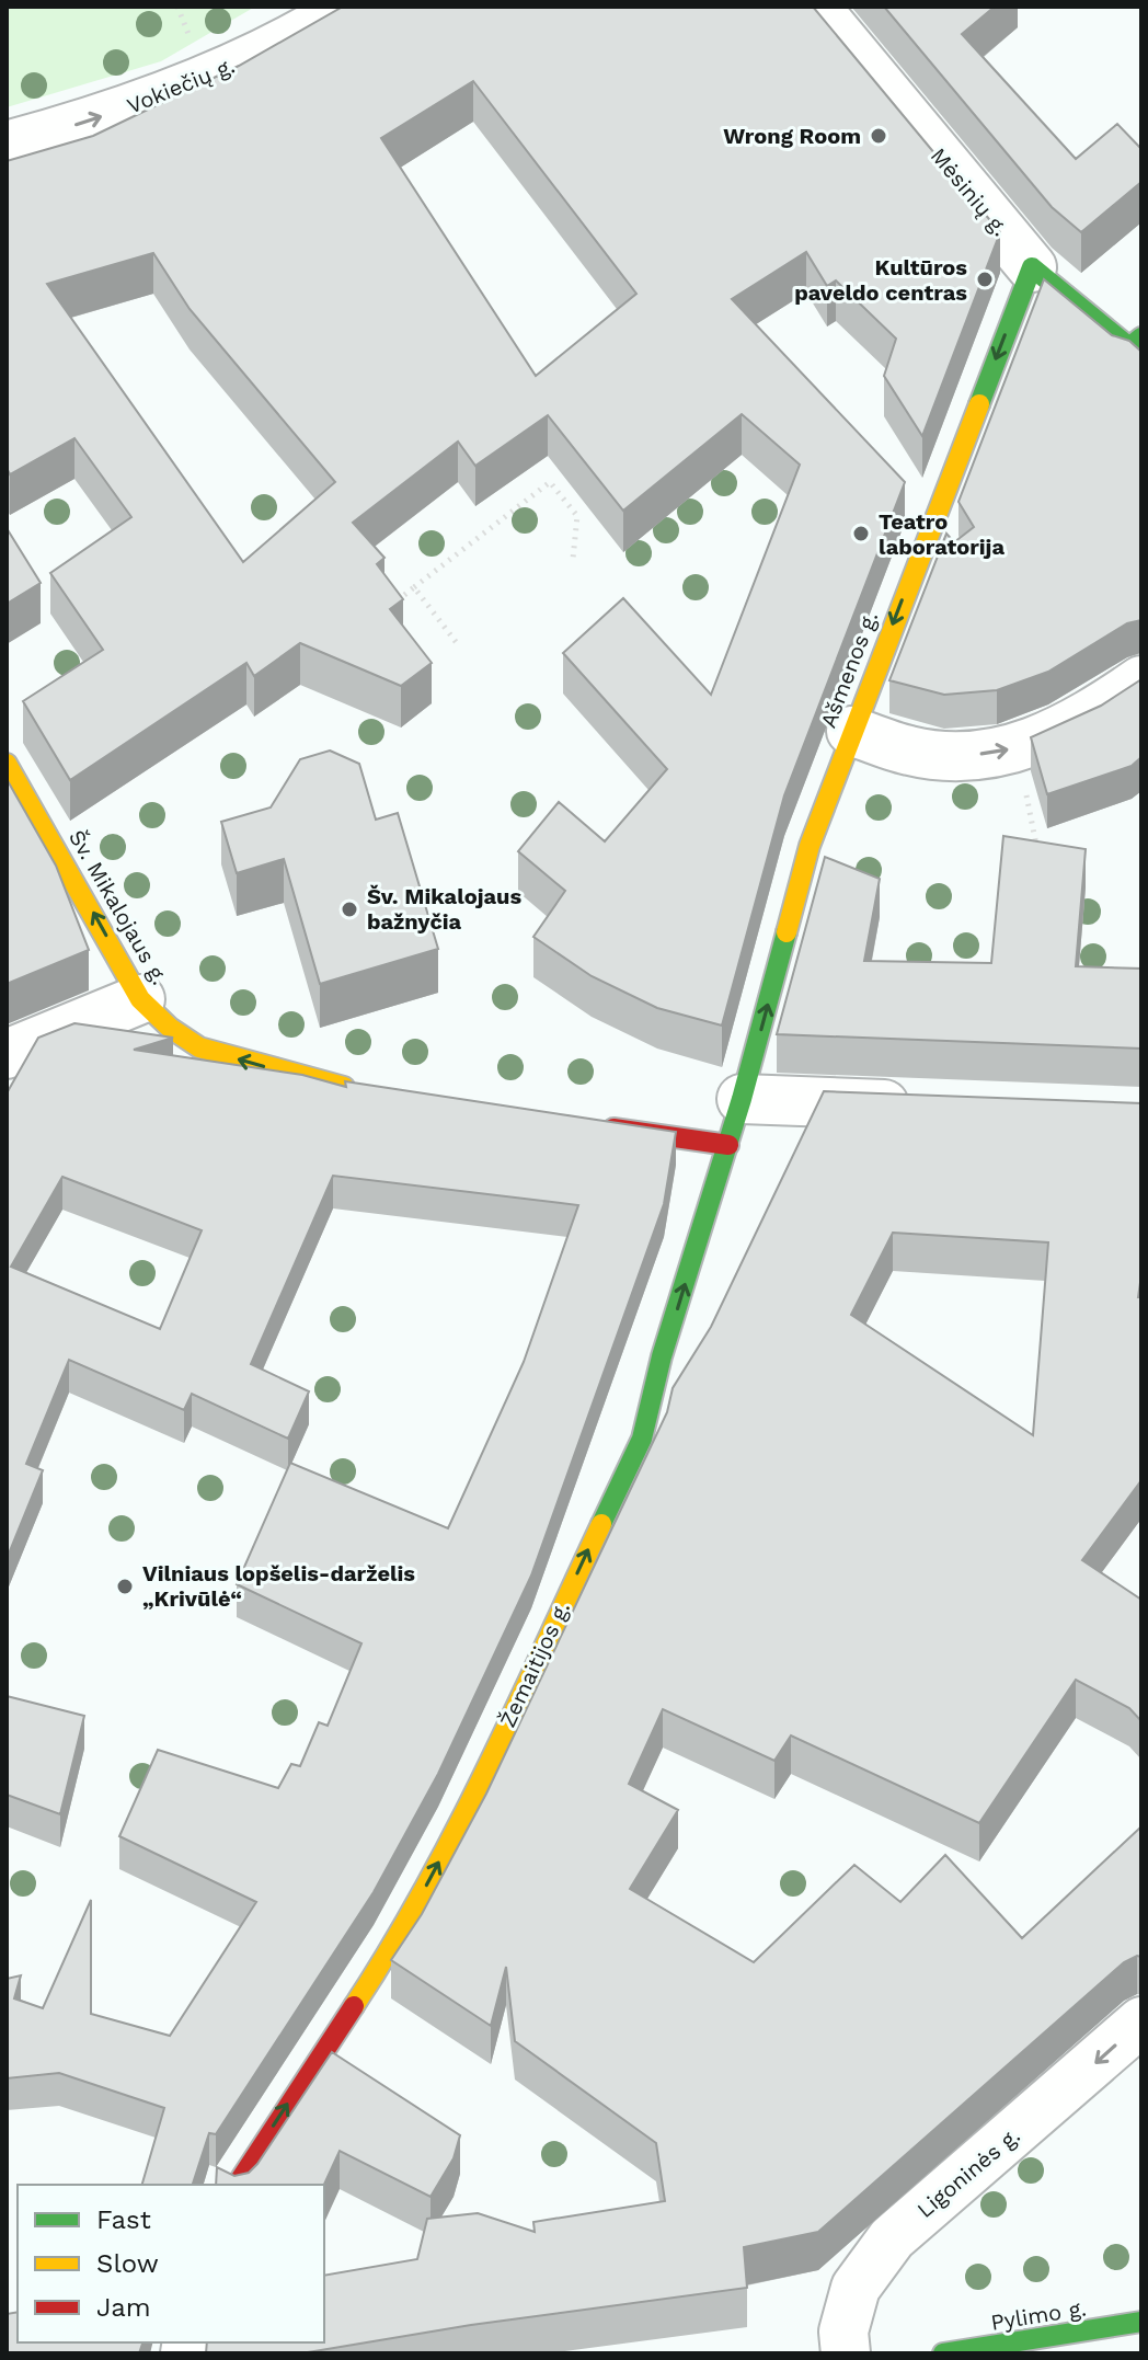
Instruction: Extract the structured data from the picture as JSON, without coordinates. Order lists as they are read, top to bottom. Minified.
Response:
{"streets":{"street":["Vokiečių g.","Mėsinių g.","Ašmenos g.","Šv. Mikalojaus g.","Žemaitijos g.","Ligoninės g.","Pylimo g."]},"crossings":[["Mėsinių g.","Ašmenos g."],["Ašmenos g.","Žemaitijos g."]],"one_way":["Vokiečių g.","Šv. Mikalojaus g.","Žemaitijos g.","Ligoninės g."],"places":["Wrong Room","Kultūros paveldo centras","Teatro laboratorija","Šv. Mikalojaus bažnyčia","Vilniaus lopšelis-darželis „Krivūlė“"],"legend":["Fast","Slow","Jam"]}
